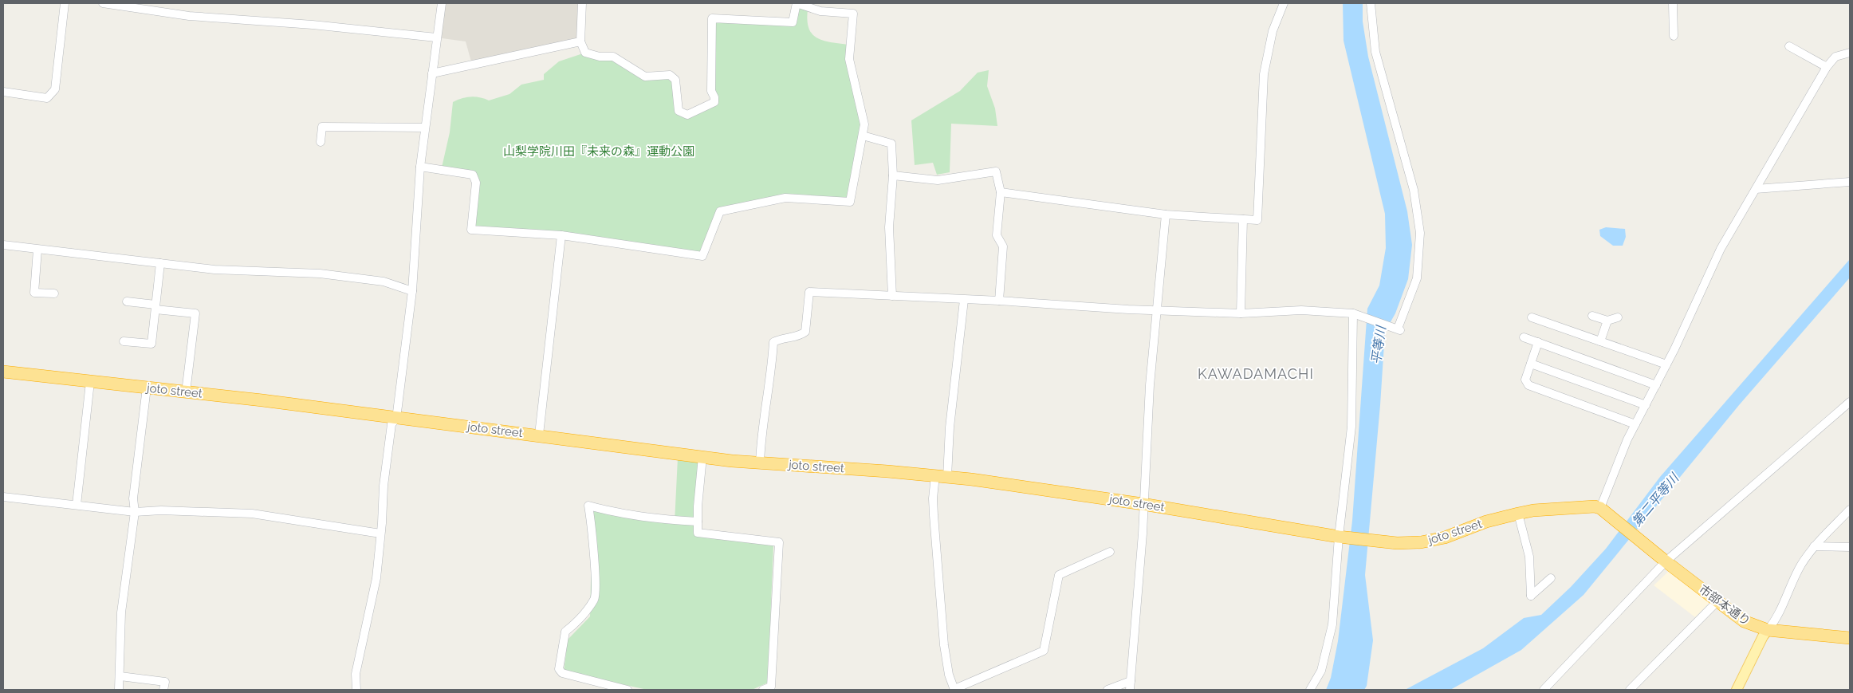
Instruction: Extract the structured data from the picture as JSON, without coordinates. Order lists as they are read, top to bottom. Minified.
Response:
{"streets":{"highway":["joto street","市部本通り"]},"crossings":[["joto street","市部本通り"]],"districts":["KAWADAMACHI"],"water":["平等川","第二平等川"],"parks":["山梨学院川田『未来の森』運動公園"]}
